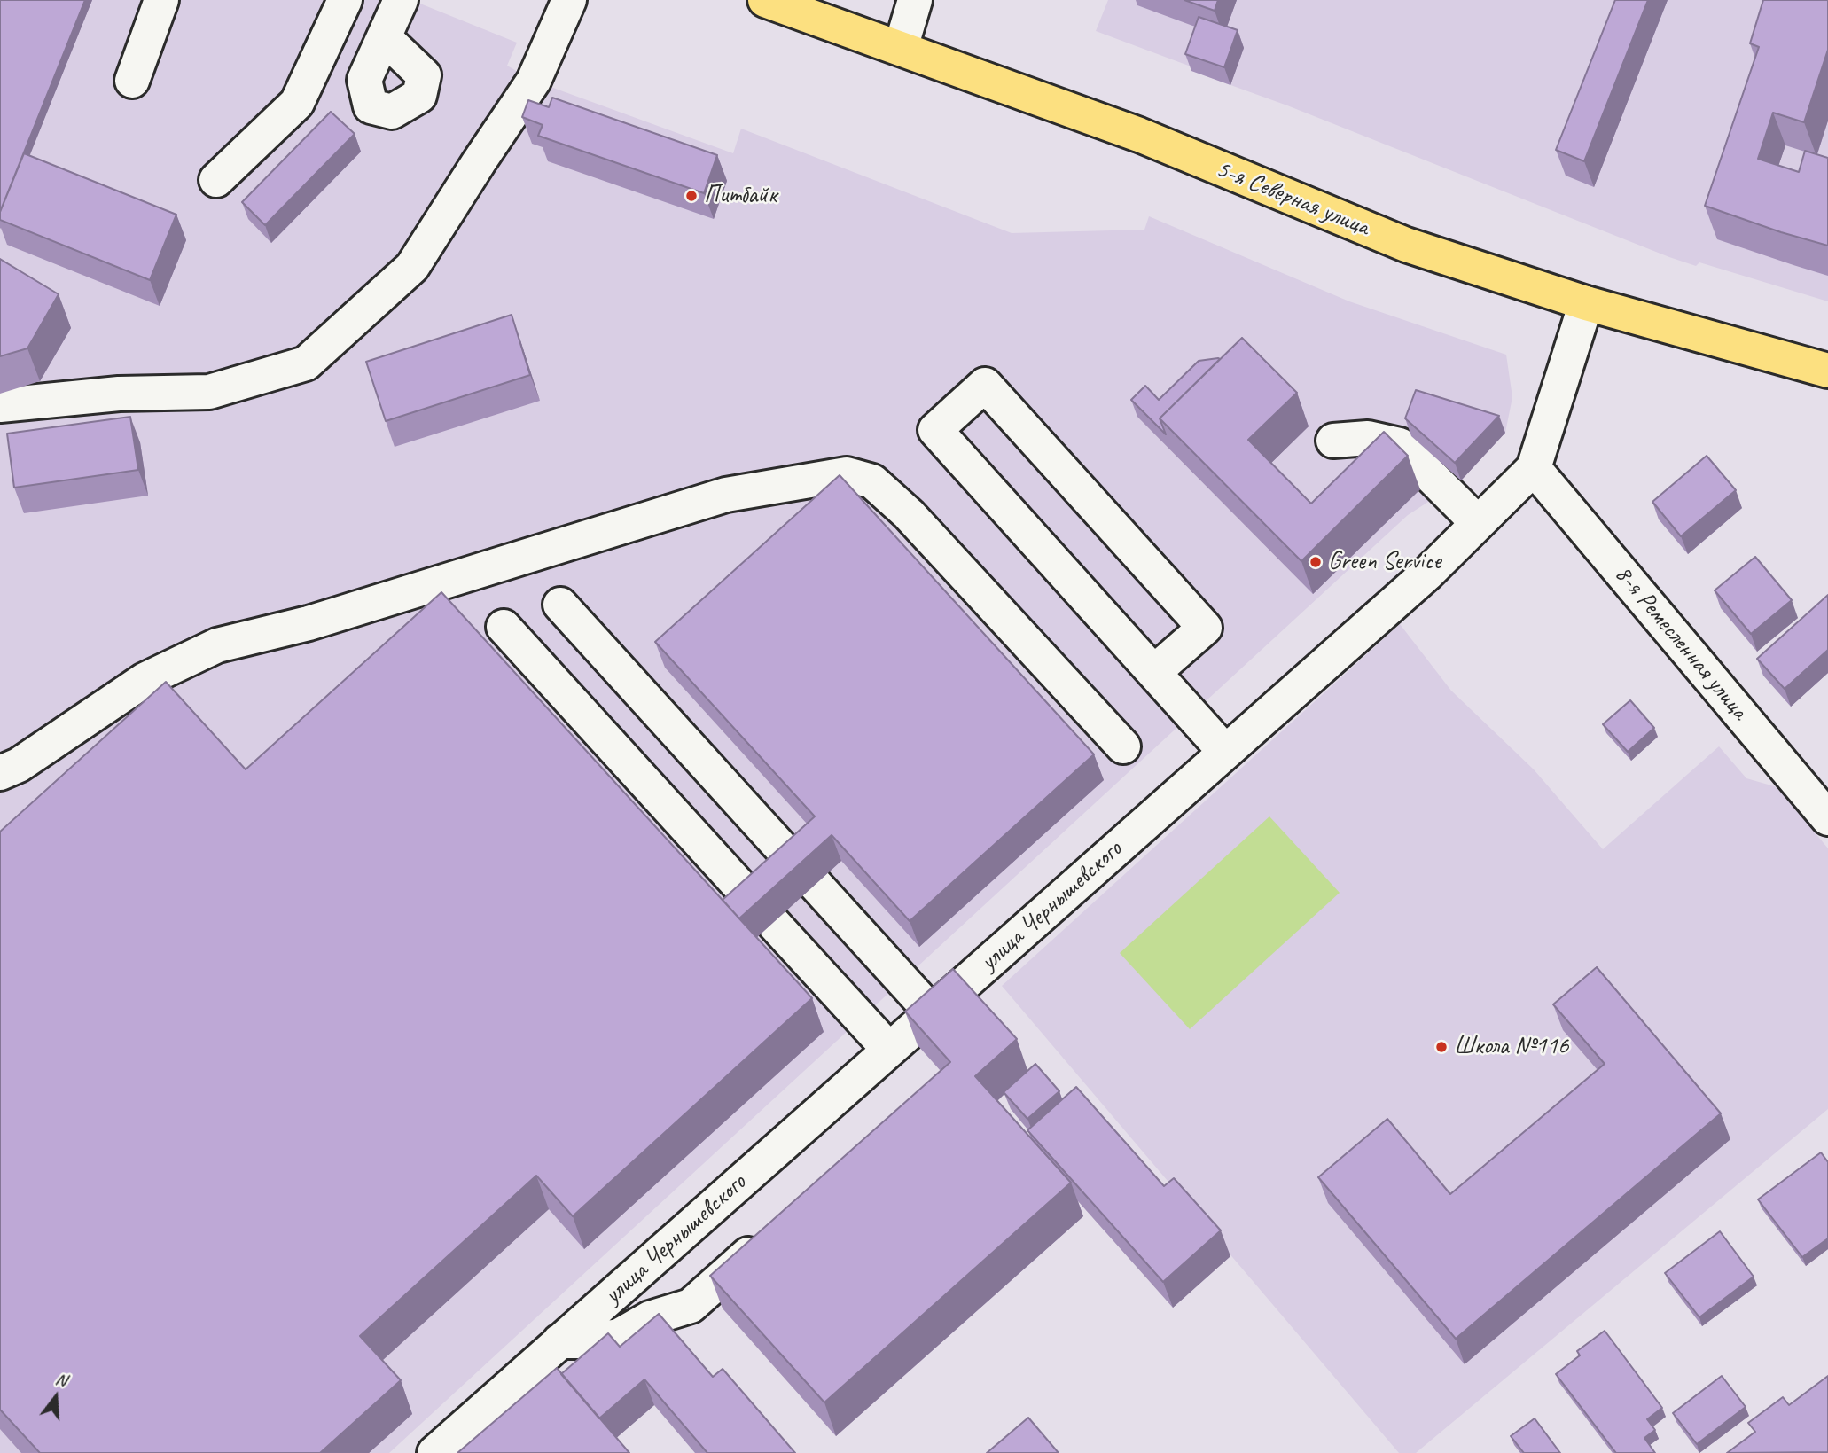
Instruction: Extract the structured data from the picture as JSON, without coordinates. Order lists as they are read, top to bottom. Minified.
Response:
{"streets":{"main road":["5-я Северная улица"],"street":["8-я Ремесленная улица","улица Чернышевского"]},"crossings":[["5-я Северная улица","улица Чернышевского"],["8-я Ремесленная улица","улица Чернышевского"]],"places":["Питбайк","Green Service","Школа №116"],"north":"top"}
